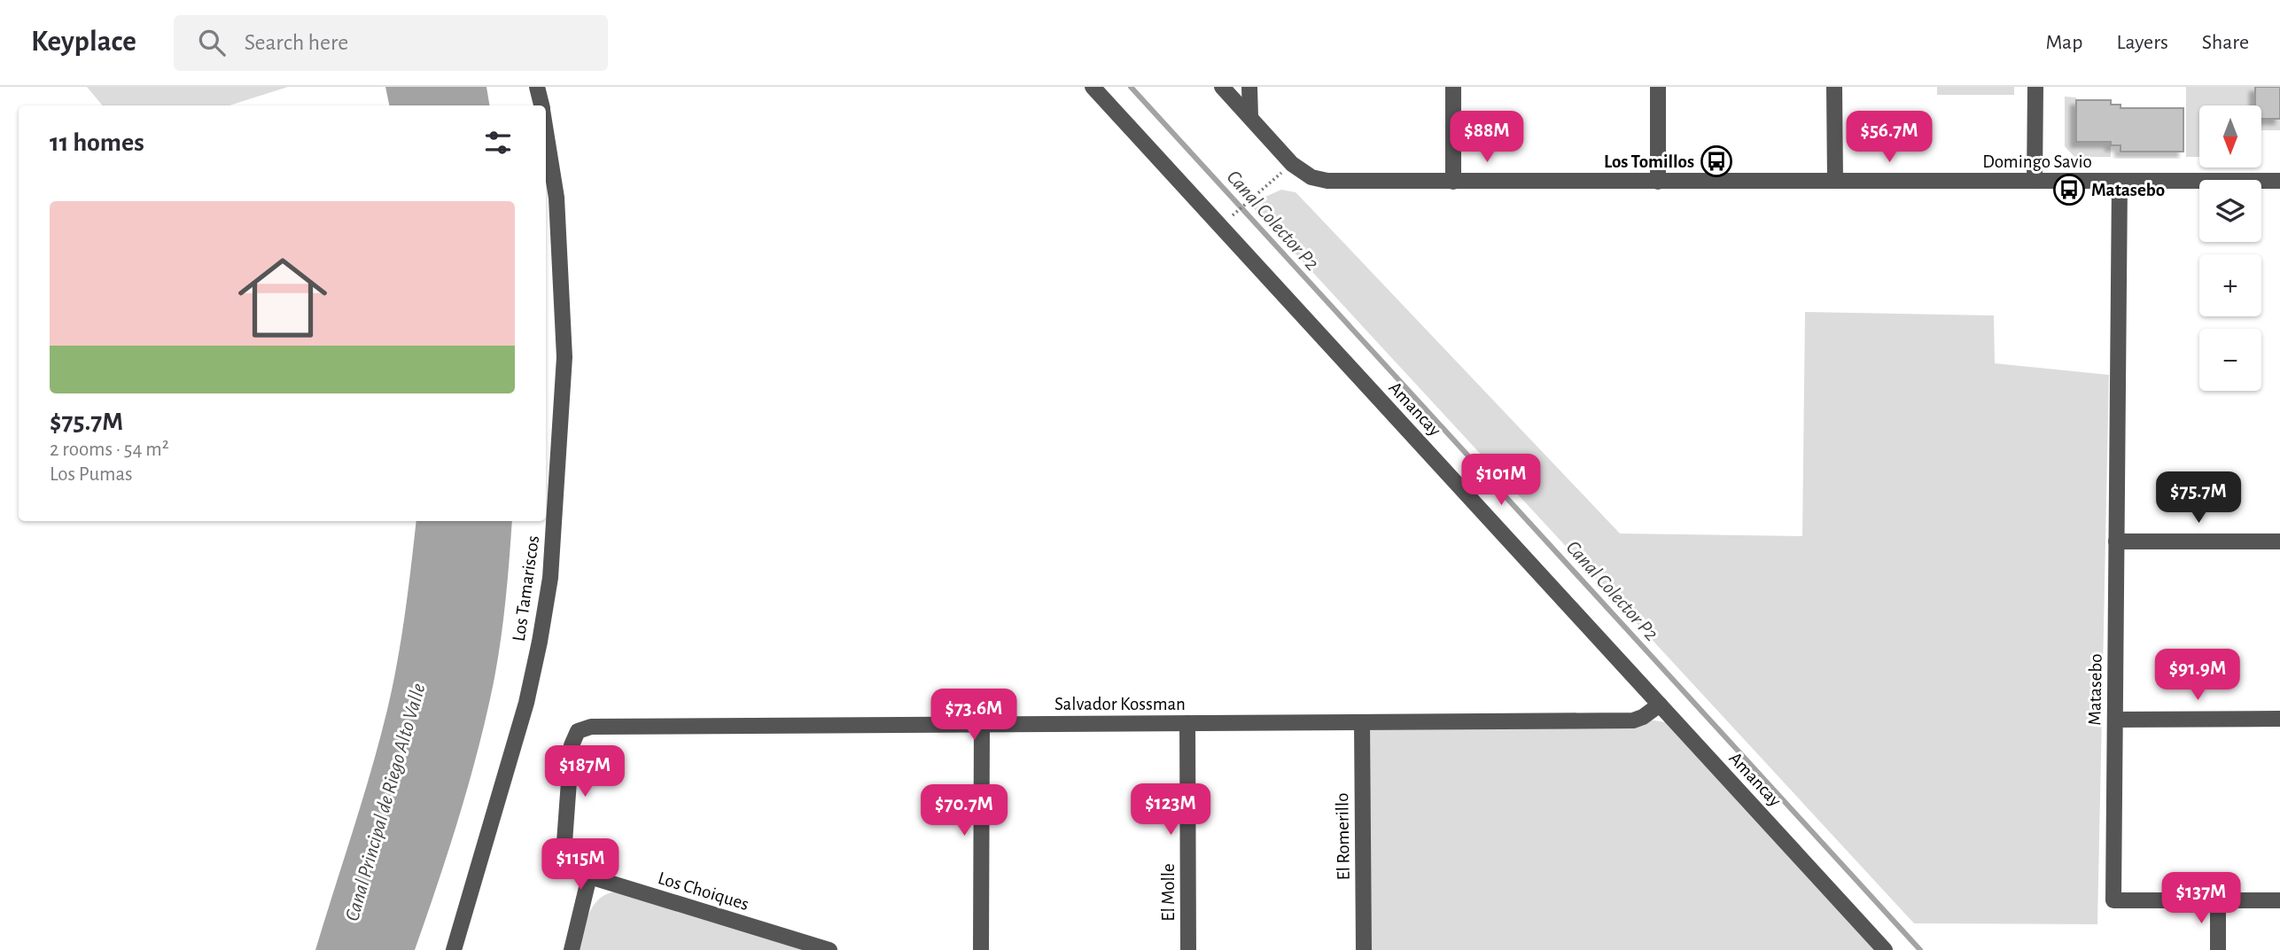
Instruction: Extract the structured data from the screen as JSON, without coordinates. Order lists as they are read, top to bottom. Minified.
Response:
{"streets":{"street":["Domingo Savio","Amancay","Los Tamariscos","Matasebo","Salvador Kossman","El Romerillo","Los Choiques","El Molle"]},"crossings":[["Domingo Savio","Matasebo"],["Amancay","Salvador Kossman"],["Salvador Kossman","El Romerillo"],["Salvador Kossman","Los Choiques"],["Salvador Kossman","El Molle"]],"water":["Canal Colector P2","Canal Principal de Riego Alto Valle"],"places":{"bus stop":["Los Tomillos","Matasebo"]},"north":"bottom","page":{"header":"Keyplace","search":"Search here","nav":["Map","Layers","Share"],"map_buttons":["+","−"],"heading":"11 homes","price":["$88M","$56.7M","$101M","$75.7M","$91.9M","$73.6M","$187M","$123M","$70.7M","$115M","$137M"],"list":[{"name":"$75.7M","note":"2 rooms · 54 m² · Los Pumas"}]}}
